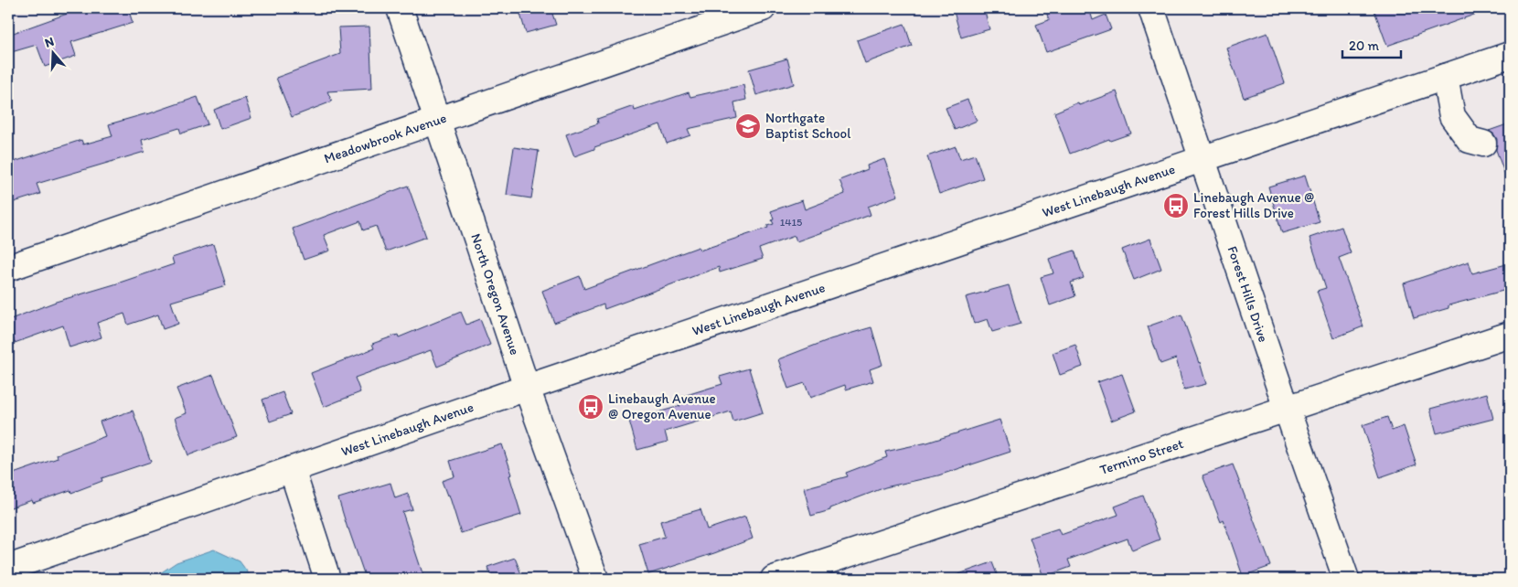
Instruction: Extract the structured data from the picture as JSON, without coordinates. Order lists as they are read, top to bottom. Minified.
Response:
{"streets":{"street":["Meadowbrook Avenue","West Linebaugh Avenue","Forest Hills Drive","North Oregon Avenue","Termino Street"]},"crossings":[["Meadowbrook Avenue","North Oregon Avenue"],["West Linebaugh Avenue","Forest Hills Drive"],["West Linebaugh Avenue","North Oregon Avenue"],["Forest Hills Drive","Termino Street"]],"places":{"school or university":["Northgate Baptist School"],"bus stop":["Linebaugh Avenue @ Forest Hills Drive","Linebaugh Avenue @ Oregon Avenue"]},"house_numbers":["1415"],"scale_bar":"20 m","north":"top"}
